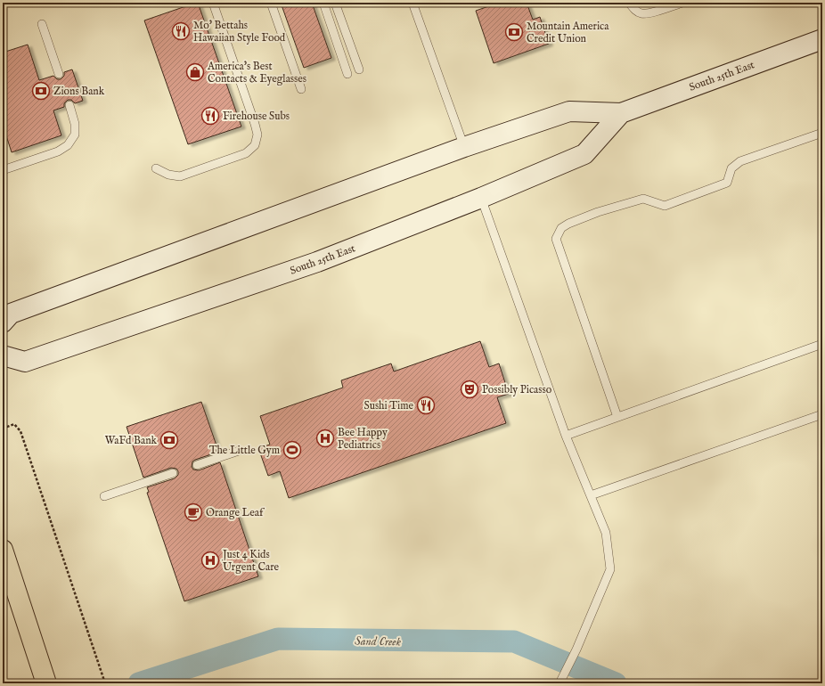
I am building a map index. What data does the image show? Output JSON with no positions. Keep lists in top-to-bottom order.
{
  "streets": {
    "main road": ["South 25th East"]
  },
  "water": ["Sand Creek"],
  "places": {
    "restaurant": ["Mo' Bettahs Hawaiian Style Food", "Firehouse Subs", "Sushi Time"],
    "bank": ["Mountain America Credit Union", "Zions Bank", "WaFd Bank"],
    "shop": ["America's Best Contacts & Eyeglasses"],
    "theatre": ["Possibly Picasso"],
    "hospital": ["Bee Happy Pediatrics", "Just 4 Kids Urgent Care"],
    "sports": ["The Little Gym"],
    "cafe": ["Orange Leaf"]
  }
}
